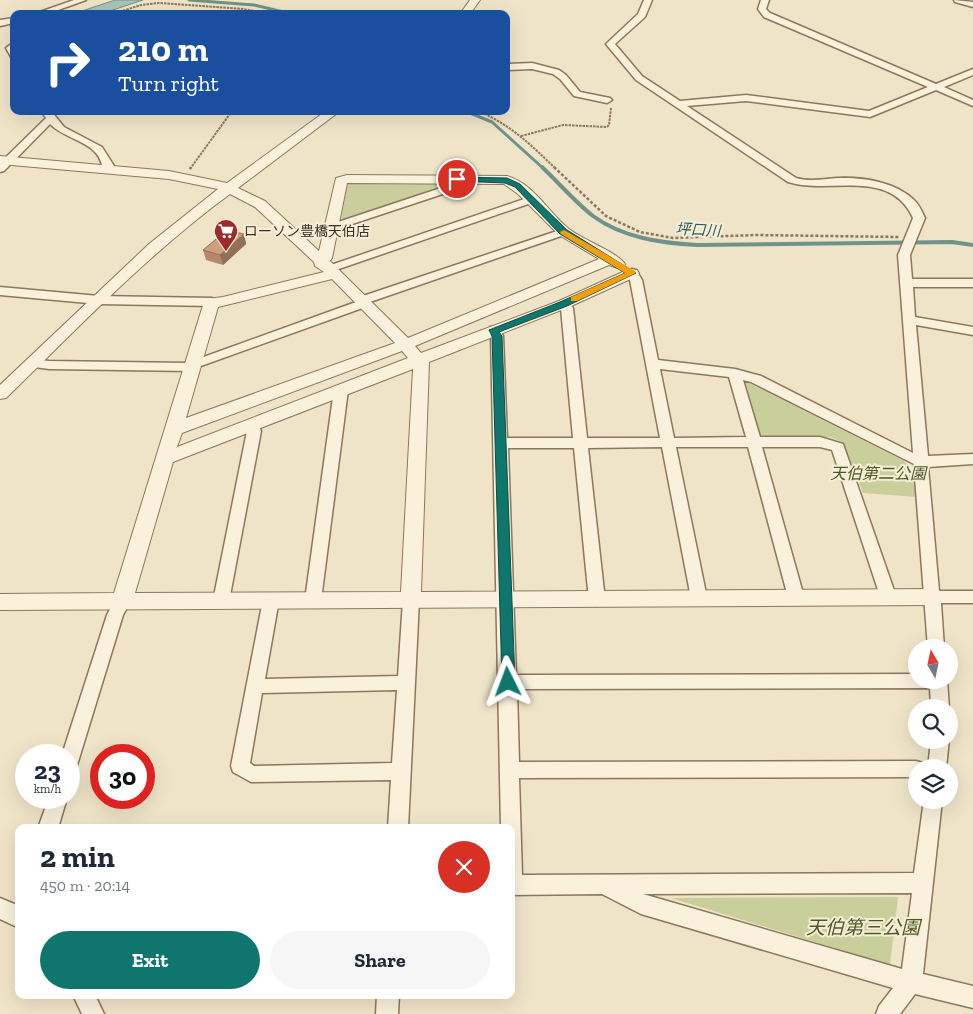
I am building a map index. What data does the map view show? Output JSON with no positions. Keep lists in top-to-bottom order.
{
  "water": ["坪口川"],
  "parks": ["天伯第二公園", "天伯第三公園"],
  "places": {
    "supermarket": ["ローソン豊橋天伯店"]
  },
  "north": "top",
  "page": {
    "turn": ["210 m", "Turn right"],
    "speed": "23 km/h",
    "limit": "30",
    "heading": ["2 min", "450 m · 20:14"],
    "buttons": ["Exit", "Share"]
  }
}
